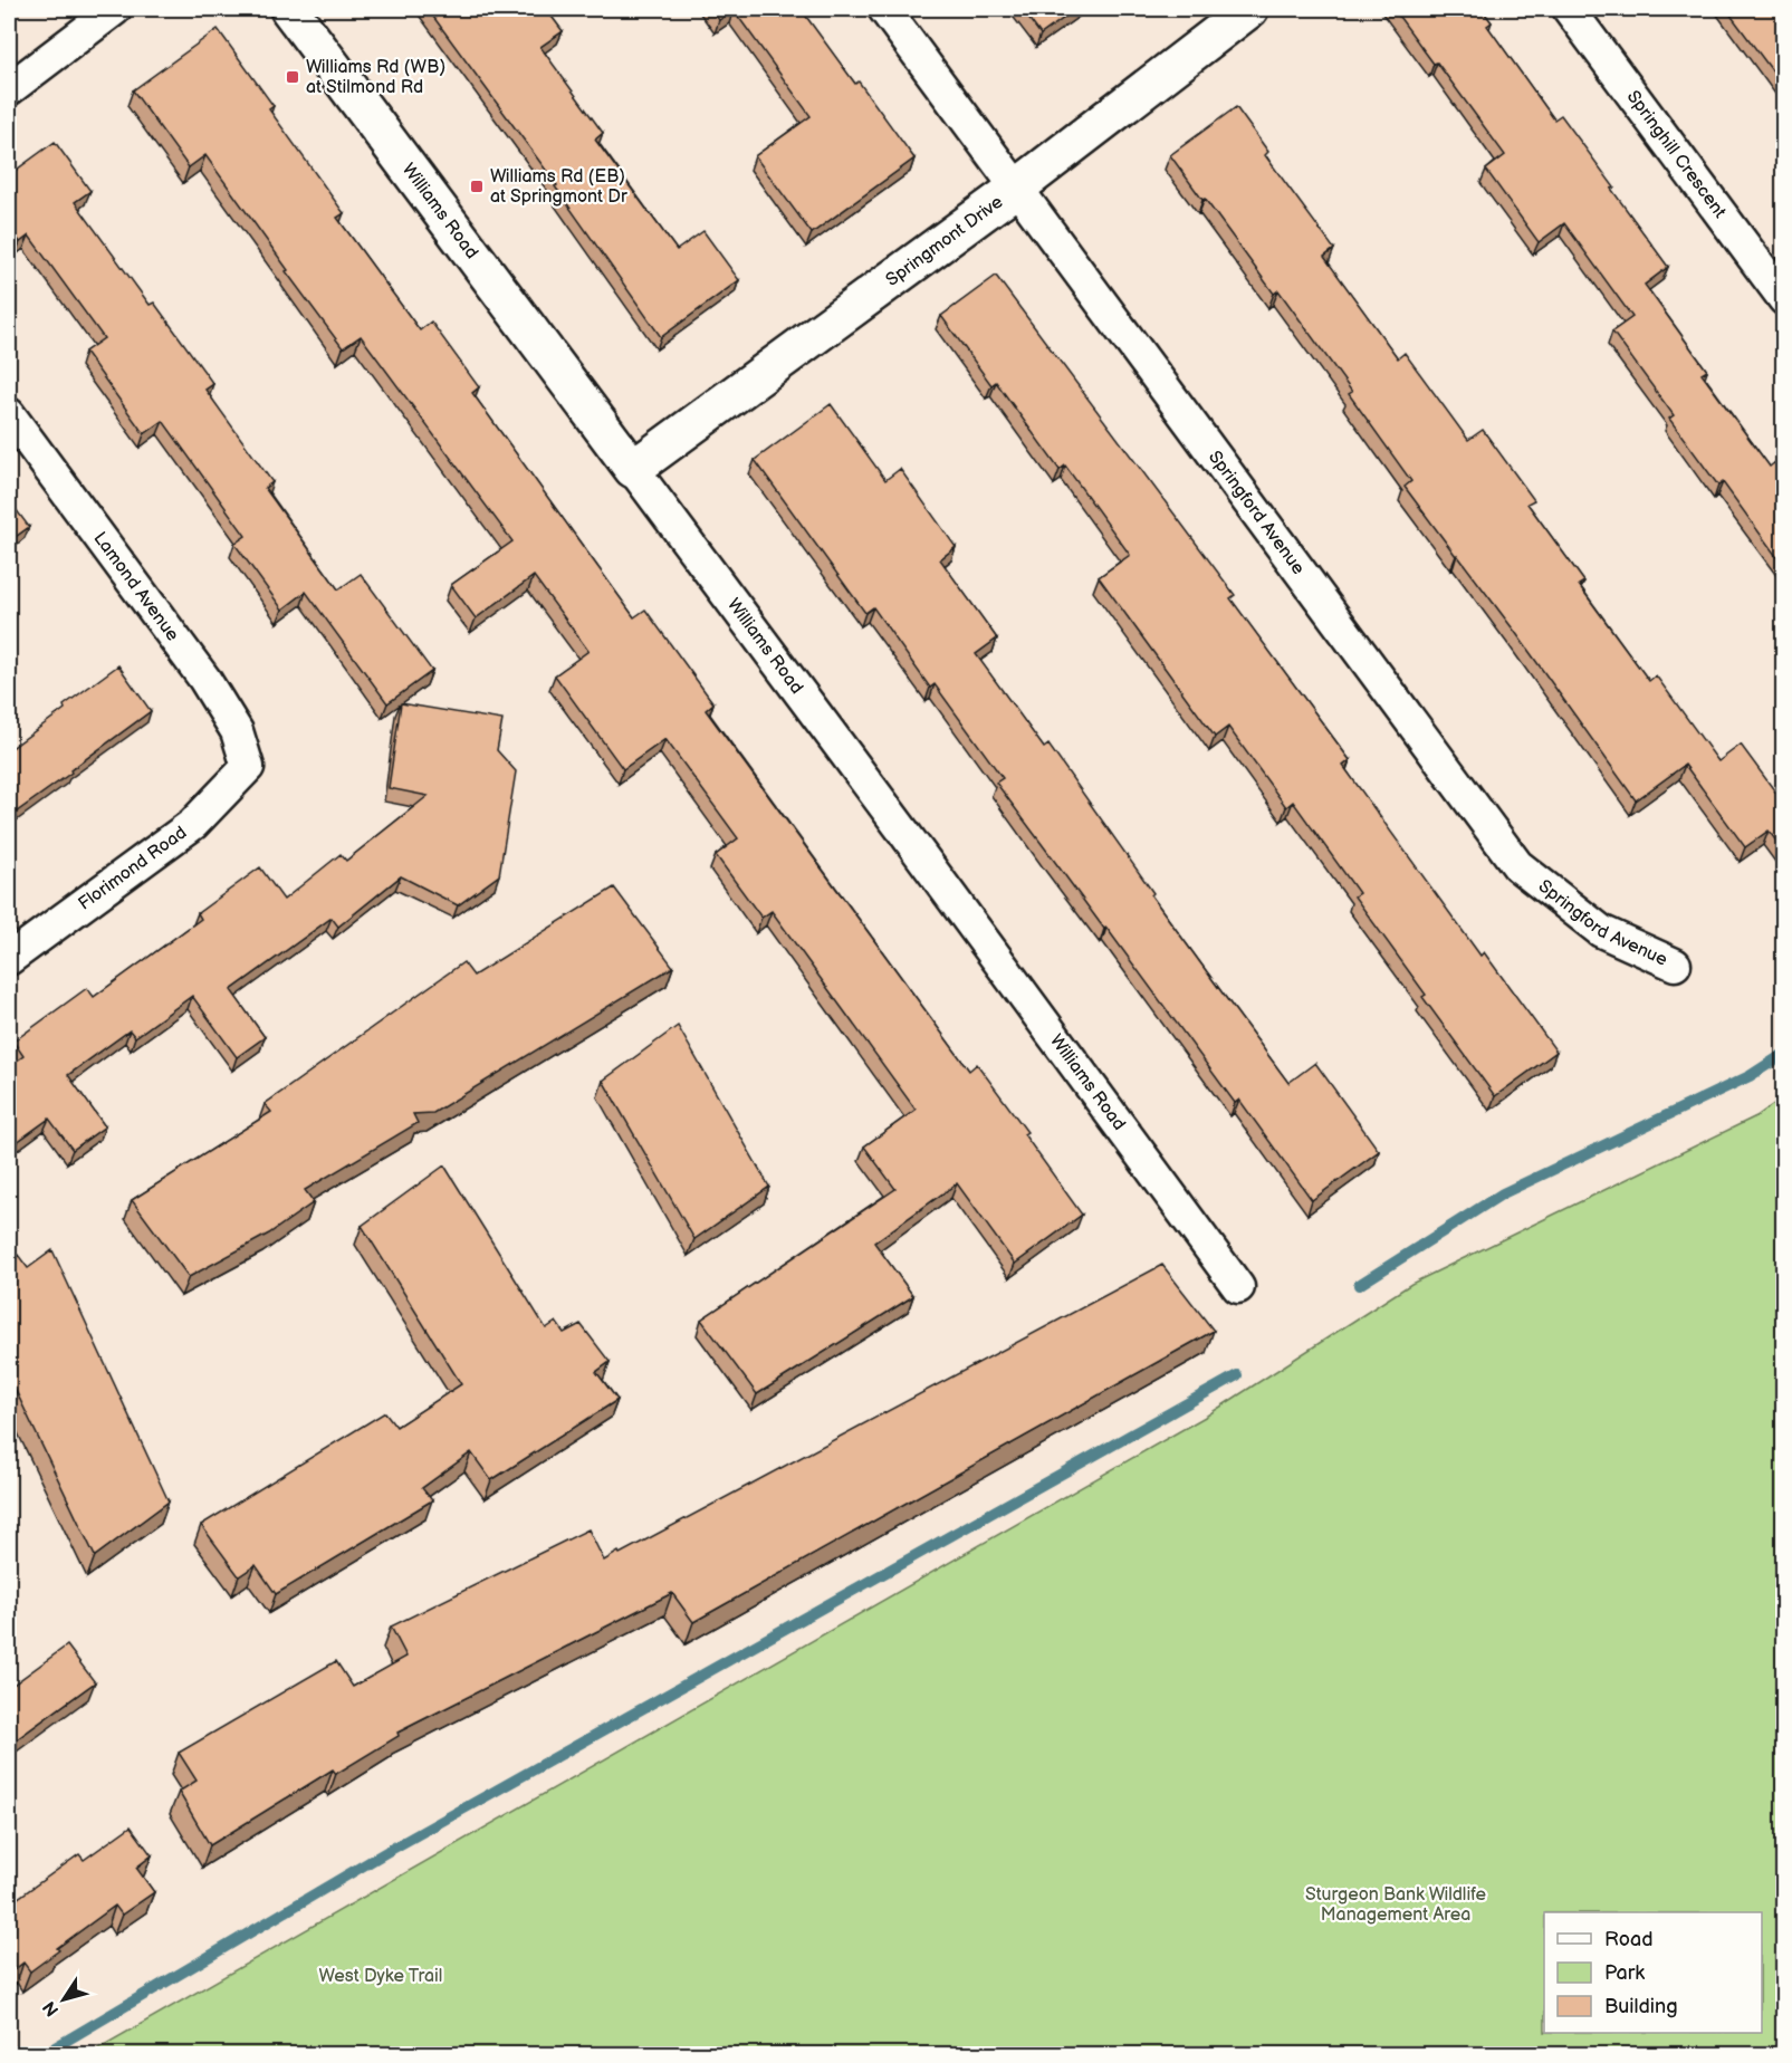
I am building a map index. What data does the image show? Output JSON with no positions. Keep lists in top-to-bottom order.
{
  "streets": {
    "street": [
      "Springhill Crescent",
      "Williams Road",
      "Springmont Drive",
      "Springford Avenue",
      "Lamond Avenue",
      "Florimond Road"
    ]
  },
  "crossings": [
    ["Williams Road", "Springmont Drive"],
    ["Springmont Drive", "Springford Avenue"],
    ["Lamond Avenue", "Florimond Road"]
  ],
  "parks": ["Sturgeon Bank Wildlife Management Area", "West Dyke Trail"],
  "places": {
    "transit": ["Williams Rd (WB) at Stilmond Rd", "Williams Rd (EB) at Springmont Dr"]
  },
  "legend": ["Road", "Park", "Building"],
  "north": "bottom left"
}
